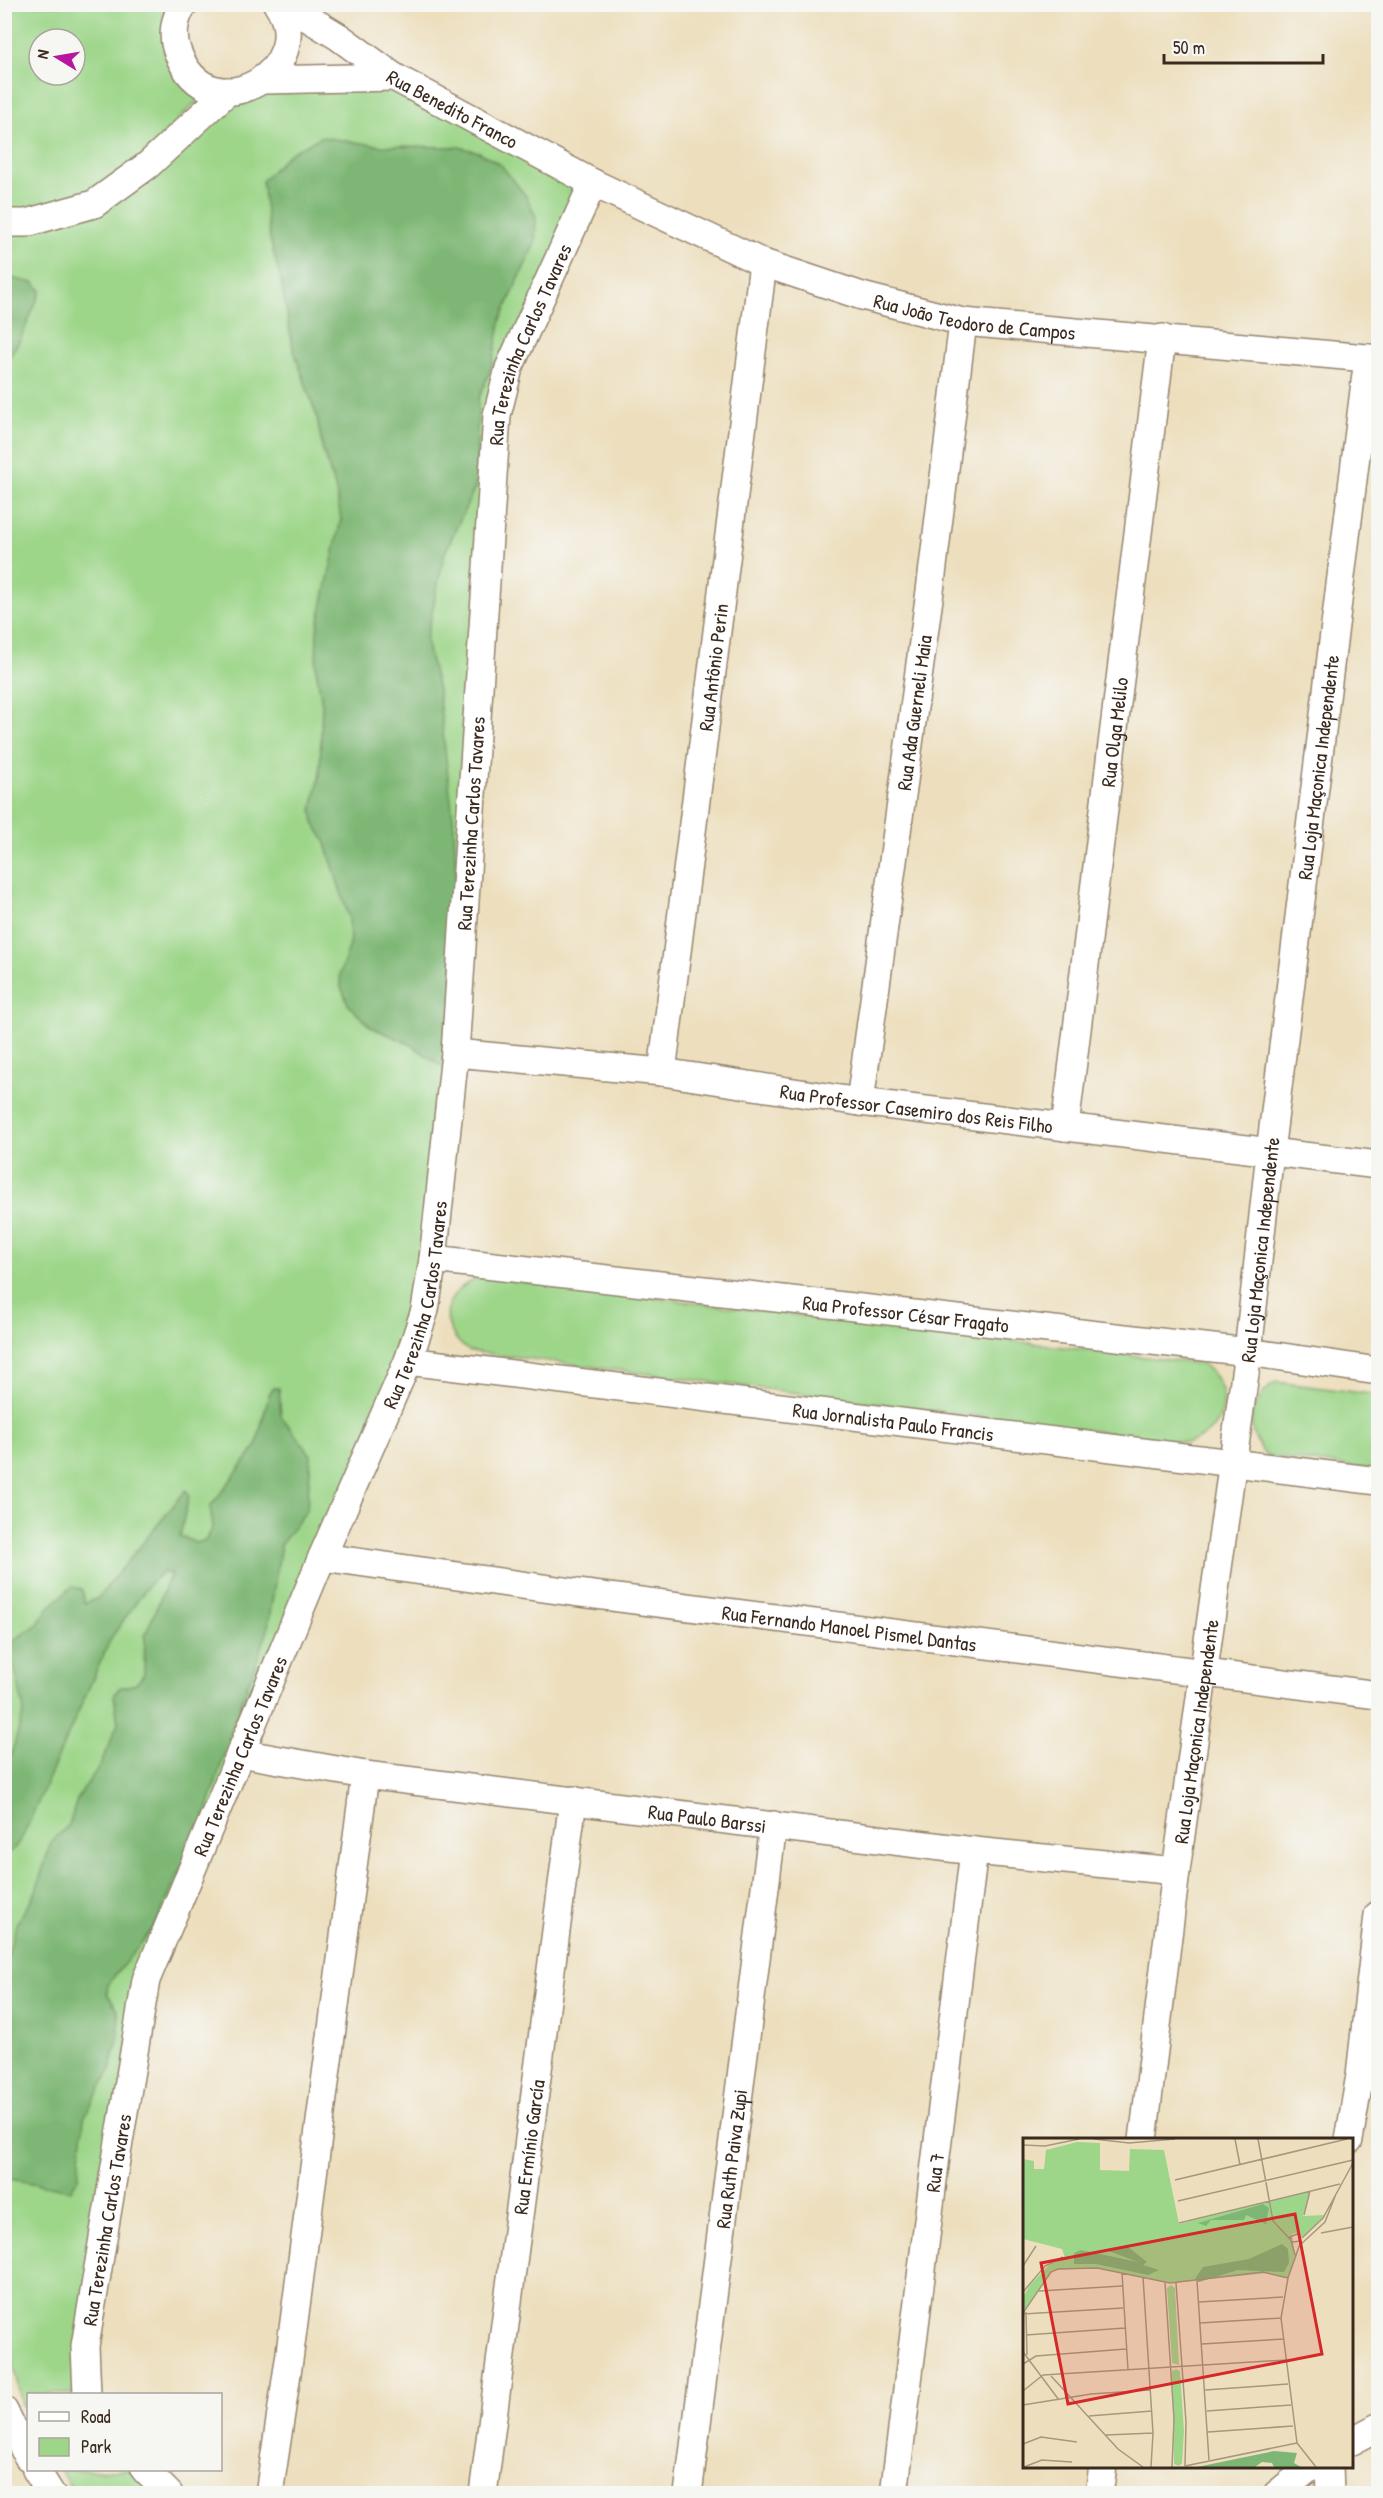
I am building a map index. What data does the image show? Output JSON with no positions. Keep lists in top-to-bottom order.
{
  "streets": {
    "street": [
      "Rua Benedito Franco",
      "Rua João Teodoro de Campos",
      "Rua Terezinha Carlos Tavares",
      "Rua Antônio Perin",
      "Rua Ada Guerneli Maia",
      "Rua Olga Melilo",
      "Rua Loja Maçonica Independente",
      "Rua Professor Casemiro dos Reis Filho",
      "Rua Professor César Fragato",
      "Rua Jornalista Paulo Francis",
      "Rua Fernando Manoel Pismel Dantas",
      "Rua Paulo Barssi",
      "Rua Ermínio García",
      "Rua Ruth Paiva Zupi",
      "Rua 7"
    ]
  },
  "crossings": [
    ["Rua Benedito Franco", "Rua João Teodoro de Campos"],
    ["Rua Benedito Franco", "Rua Terezinha Carlos Tavares"],
    ["Rua João Teodoro de Campos", "Rua Terezinha Carlos Tavares"],
    ["Rua João Teodoro de Campos", "Rua Antônio Perin"],
    ["Rua João Teodoro de Campos", "Rua Ada Guerneli Maia"],
    ["Rua João Teodoro de Campos", "Rua Olga Melilo"],
    ["Rua João Teodoro de Campos", "Rua Loja Maçonica Independente"],
    ["Rua Terezinha Carlos Tavares", "Rua Professor Casemiro dos Reis Filho"],
    ["Rua Terezinha Carlos Tavares", "Rua Professor César Fragato"],
    ["Rua Terezinha Carlos Tavares", "Rua Jornalista Paulo Francis"],
    ["Rua Terezinha Carlos Tavares", "Rua Fernando Manoel Pismel Dantas"],
    ["Rua Terezinha Carlos Tavares", "Rua Paulo Barssi"],
    ["Rua Antônio Perin", "Rua Professor Casemiro dos Reis Filho"],
    ["Rua Ada Guerneli Maia", "Rua Professor Casemiro dos Reis Filho"],
    ["Rua Olga Melilo", "Rua Professor Casemiro dos Reis Filho"],
    ["Rua Loja Maçonica Independente", "Rua Professor Casemiro dos Reis Filho"],
    ["Rua Loja Maçonica Independente", "Rua Professor César Fragato"],
    ["Rua Loja Maçonica Independente", "Rua Jornalista Paulo Francis"],
    ["Rua Loja Maçonica Independente", "Rua Fernando Manoel Pismel Dantas"],
    ["Rua Loja Maçonica Independente", "Rua Paulo Barssi"],
    ["Rua Paulo Barssi", "Rua Ermínio García"],
    ["Rua Paulo Barssi", "Rua Ruth Paiva Zupi"],
    ["Rua Paulo Barssi", "Rua 7"]
  ],
  "legend": ["Road", "Park"],
  "scale_bar": "50 m",
  "north": "left"
}
